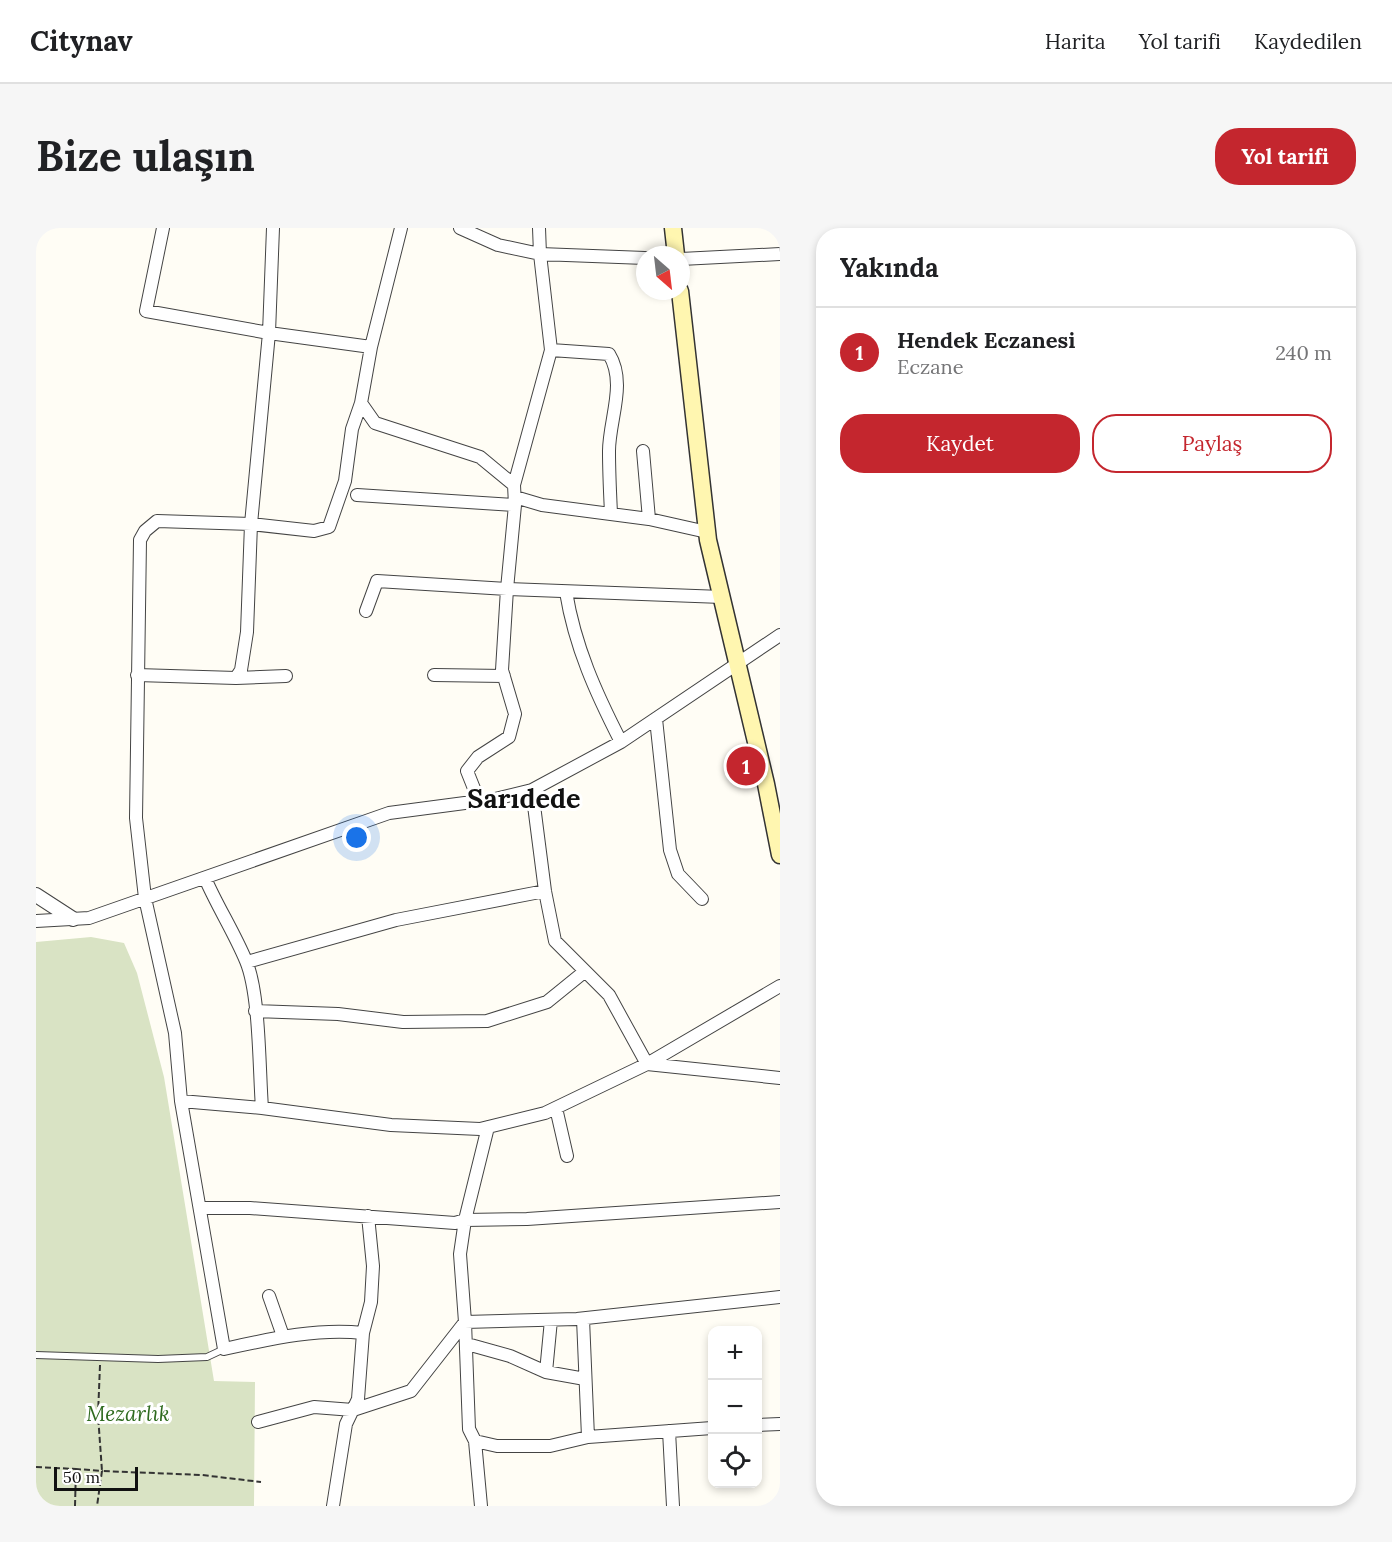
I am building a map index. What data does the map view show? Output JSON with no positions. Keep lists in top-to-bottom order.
{
  "districts": ["Sarıdede"],
  "parks": ["Mezarlık"],
  "scale_bar": "50 m",
  "north": "bottom right",
  "page": {
    "header": "Citynav",
    "nav": ["Harita", "Yol tarifi", "Kaydedilen"],
    "buttons": [
      "Yol tarifi",
      ["Kaydet", "Paylaş"]
    ],
    "title": "Bize ulaşın",
    "heading": "Yakında",
    "list": [
      {
        "mark": "1",
        "name": "Hendek Eczanesi",
        "note": "Eczane",
        "value": "240 m"
      }
    ],
    "pins": "1",
    "map_buttons": ["+", "−"],
    "scale": "50 m"
  }
}
